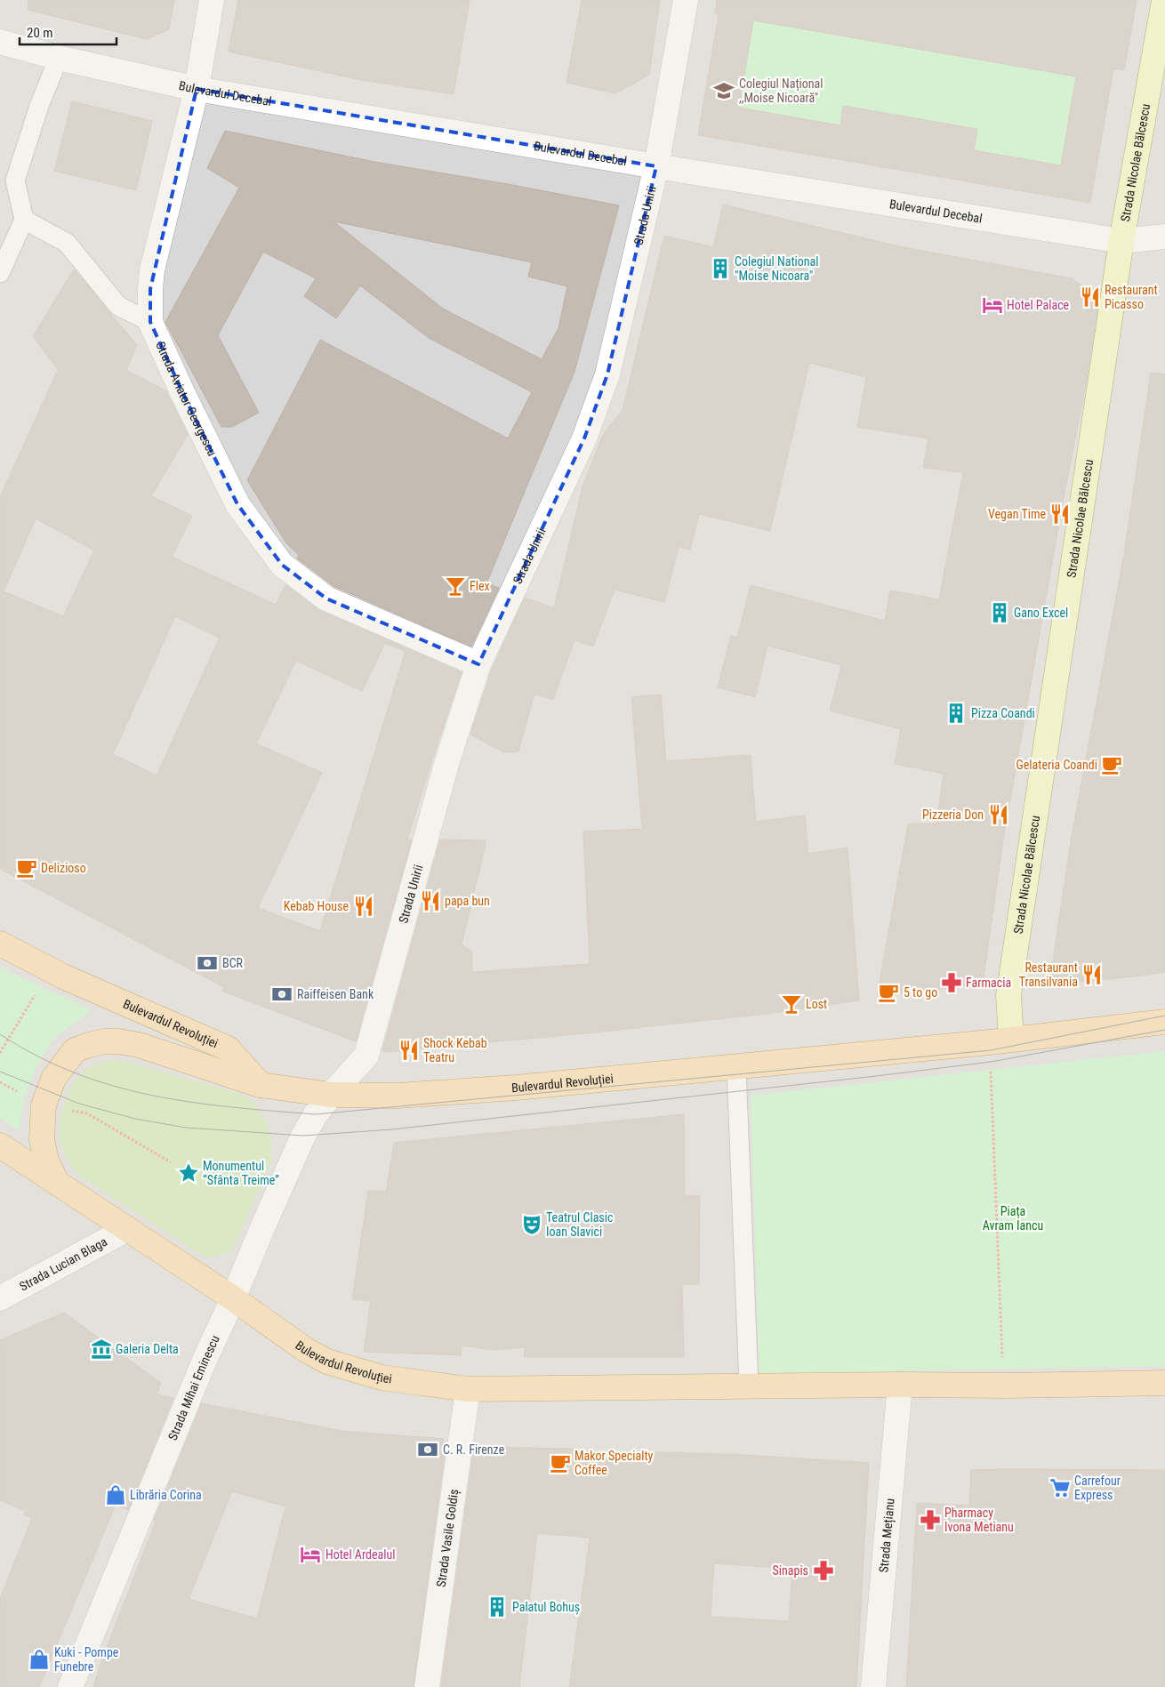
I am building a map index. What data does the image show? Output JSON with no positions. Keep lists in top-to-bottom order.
{
  "streets": {
    "main road": ["Strada Nicolae Bălcescu", "Bulevardul Revoluției"],
    "street": [
      "Bulevardul Decebal",
      "Strada Unirii",
      "Strada Aviator Georgescu",
      "Strada Lucian Blaga",
      "Strada Mihai Eminescu",
      "Strada Mețianu",
      "Strada Vasile Goldiș"
    ]
  },
  "crossings": [
    ["Bulevardul Decebal", "Strada Nicolae Bălcescu"],
    ["Bulevardul Decebal", "Strada Unirii"],
    ["Bulevardul Decebal", "Strada Aviator Georgescu"],
    ["Strada Unirii", "Strada Aviator Georgescu"],
    ["Strada Unirii", "Bulevardul Revoluției"],
    ["Strada Unirii", "Strada Mihai Eminescu"],
    ["Bulevardul Revoluției", "Strada Lucian Blaga"],
    ["Bulevardul Revoluției", "Strada Mihai Eminescu"],
    ["Bulevardul Revoluției", "Strada Vasile Goldiș"]
  ],
  "parks": ["Piața Avram Iancu"],
  "places": {
    "school or university": ["Colegiul Național ,,Moise Nicoară\""],
    "building": [
      "Colegiul National \"Moise Nicoara\"",
      "Gano Excel",
      "Pizza Coandi",
      "Palatul Bohuș"
    ],
    "restaurant": [
      "Restaurant Picasso",
      "Vegan Time",
      "Pizzeria Don",
      "papa bun",
      "Kebab House",
      "Restaurant Transilvania",
      "Shock Kebab Teatru"
    ],
    "hotel": ["Hotel Palace", "Hotel Ardealul"],
    "bar": ["Flex", "Lost"],
    "cafe": [
      "Gelateria Coandi",
      "Delizioso",
      "5 to go",
      "Makor Specialty Coffee"
    ],
    "bank": ["BCR", "Raiffeisen Bank", "C. R. Firenze"],
    "pharmacy": ["Farmacia", "Pharmacy Ivona Metianu", "Sinapis"],
    "place": ["Monumentul “Sfânta Treime”"],
    "theatre": ["Teatrul Clasic Ioan Slavici"],
    "museum": ["Galeria Delta"],
    "supermarket": ["Carrefour Express"],
    "shop": ["Librăria Corina", "Kuki - Pompe Funebre"]
  },
  "scale_bar": "20 m"
}
